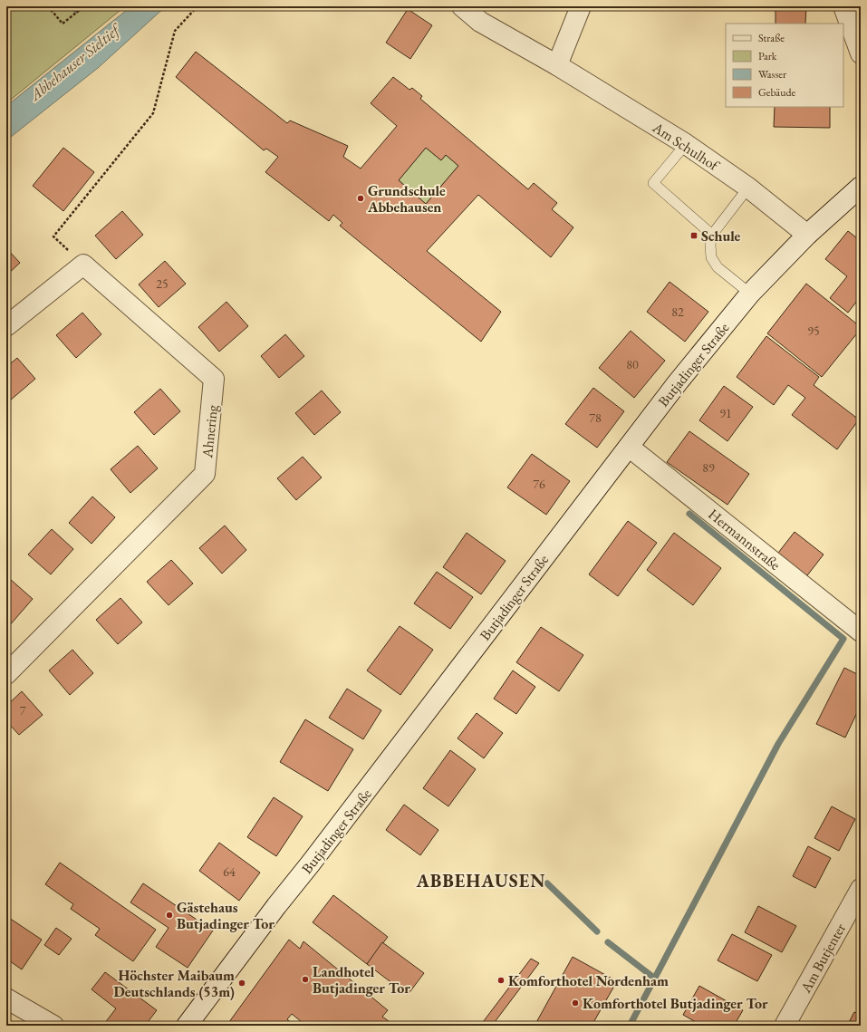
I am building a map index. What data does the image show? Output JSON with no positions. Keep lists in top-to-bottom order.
{
  "streets": {
    "street": [
      "Am Schulhof",
      "Butjadinger Straße",
      "Ahnering",
      "Hermannstraße",
      "Am Butjenter"
    ]
  },
  "crossings": [
    ["Am Schulhof", "Butjadinger Straße"],
    ["Butjadinger Straße", "Hermannstraße"]
  ],
  "districts": ["ABBEHAUSEN"],
  "water": ["Abbehauser Sieltief"],
  "places": {
    "other": [
      "Grundschule Abbehausen",
      "Gästehaus Butjadinger Tor",
      "Landhotel Butjadinger Tor",
      "Komforthotel Nordenham",
      "Höchster Maibaum Deutschlands (53m)",
      "Komforthotel Butjadinger Tor"
    ],
    "transit": ["Schule"]
  },
  "house_numbers": [
    "25",
    "82",
    "95",
    "80",
    "91",
    "78",
    "89",
    "76",
    "7",
    "64"
  ],
  "legend": [
    "Straße",
    "Park",
    "Wasser",
    "Gebäude"
  ]
}
